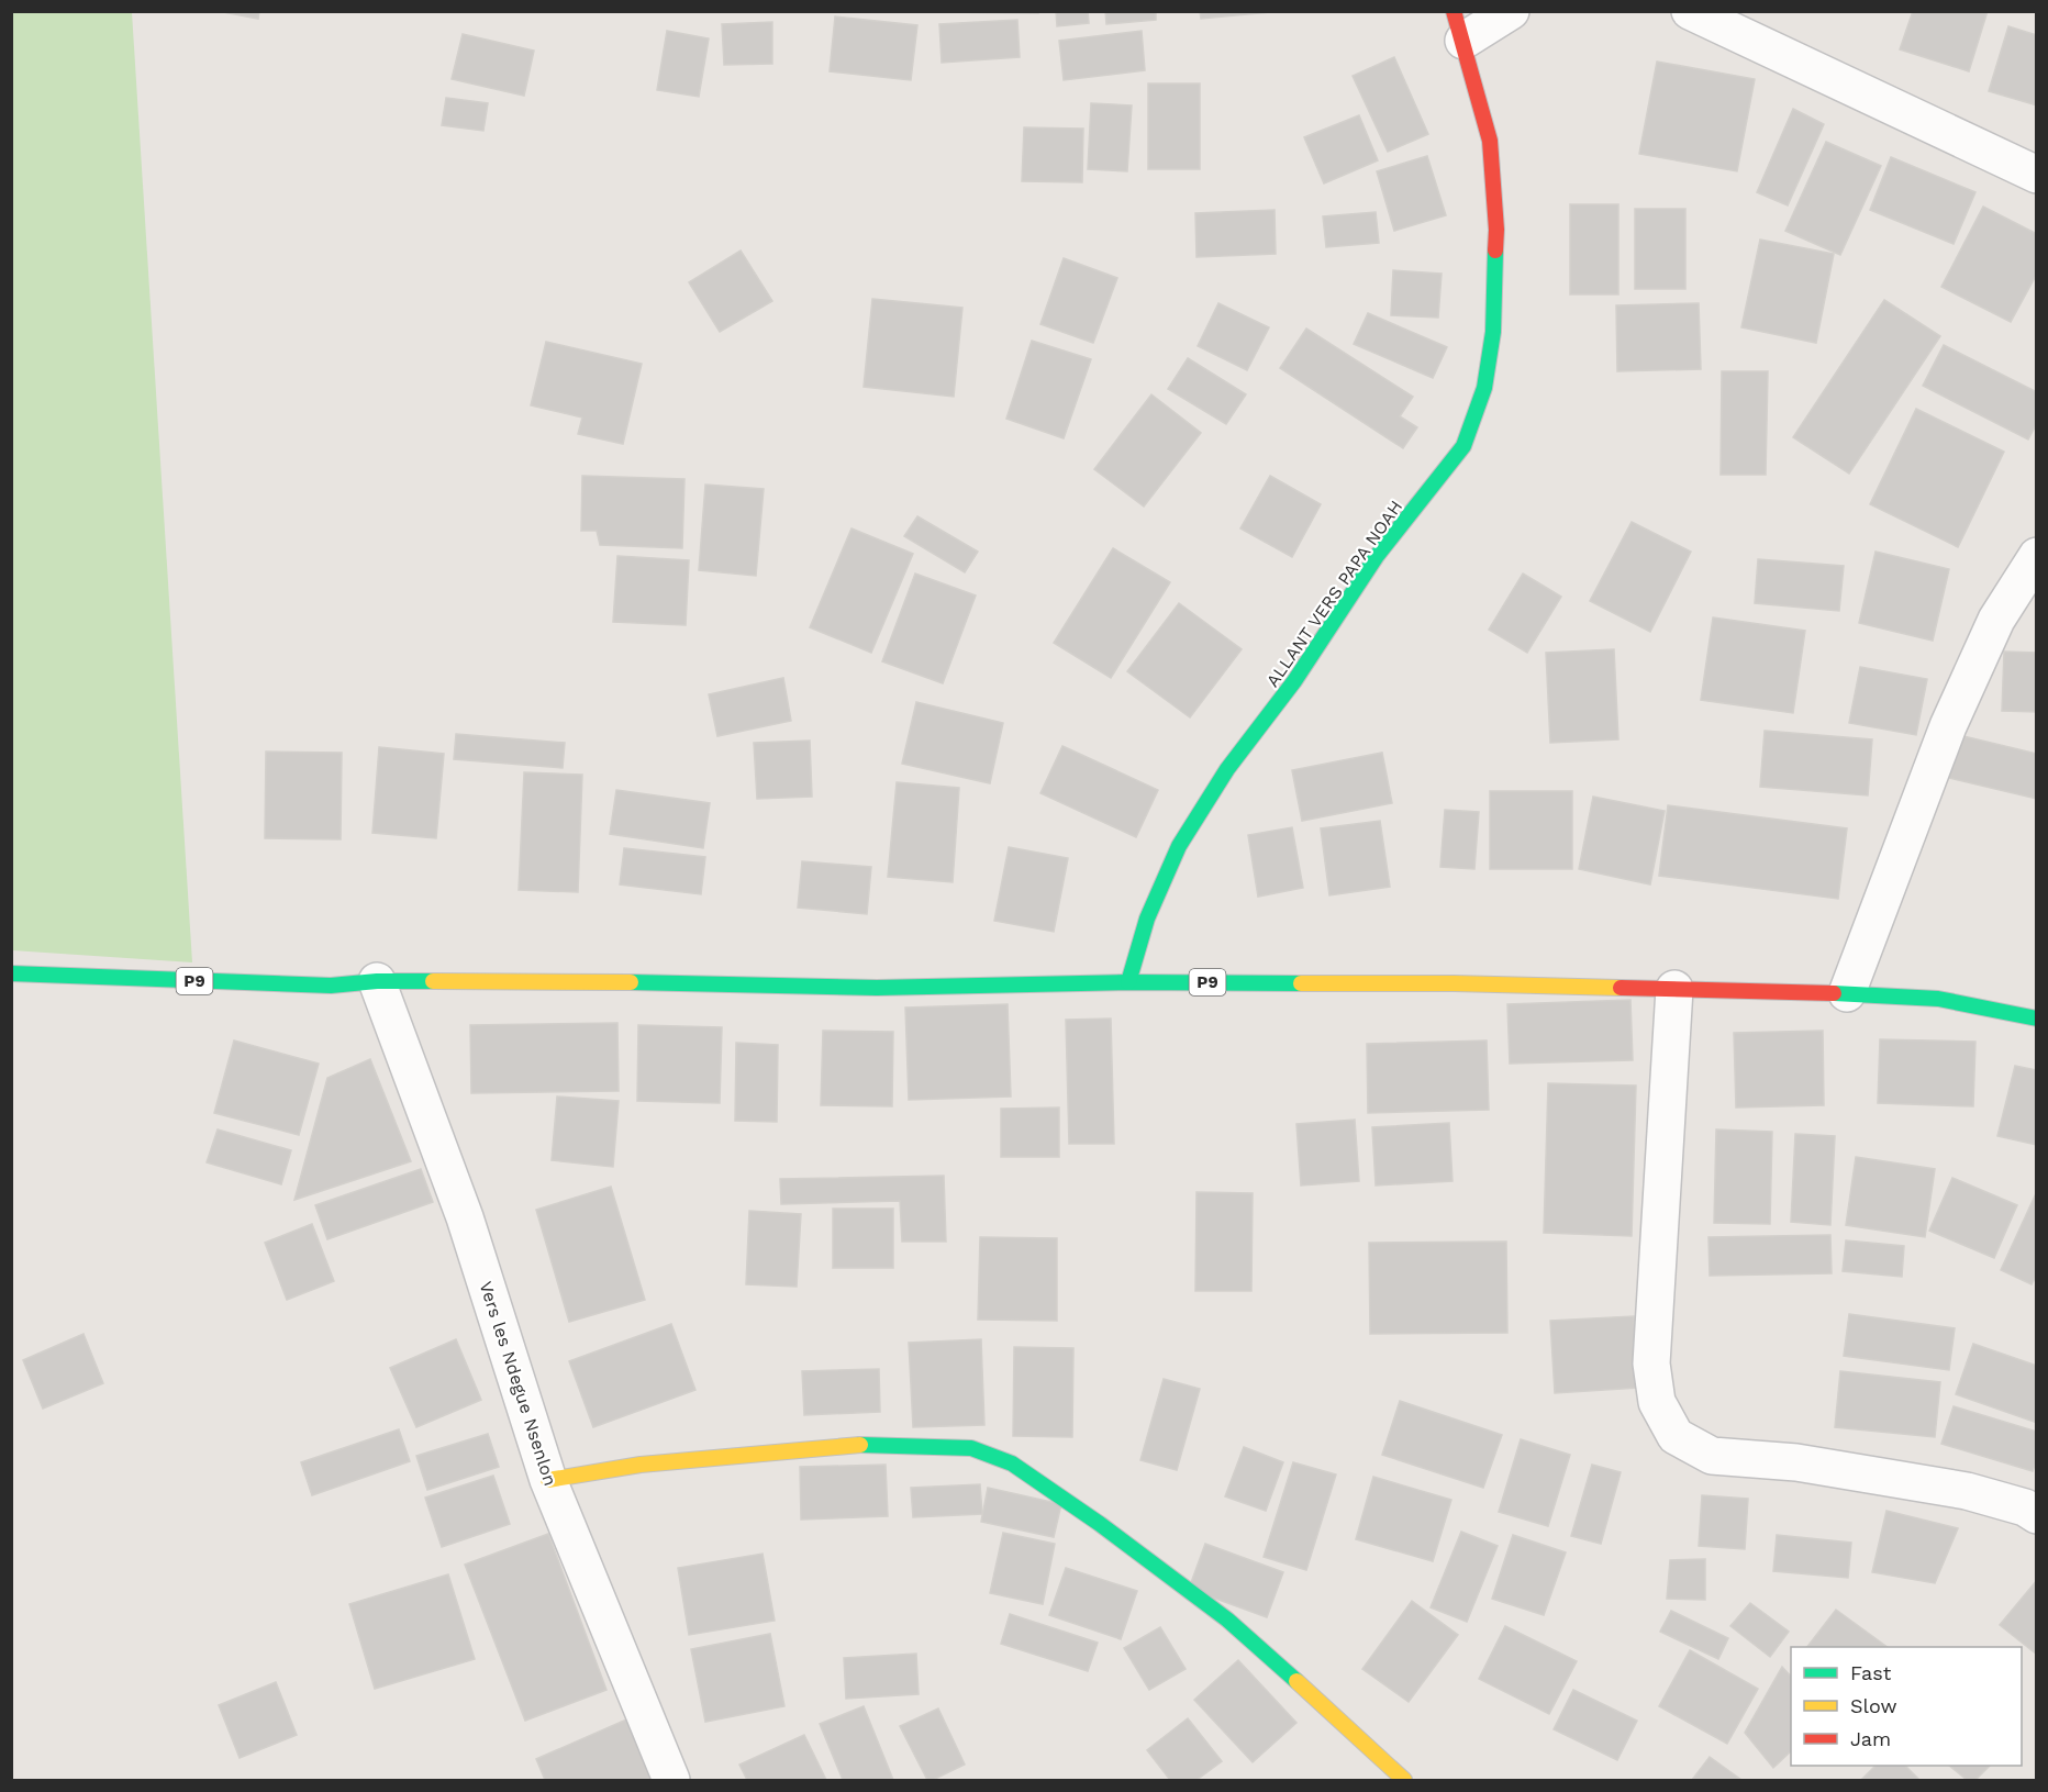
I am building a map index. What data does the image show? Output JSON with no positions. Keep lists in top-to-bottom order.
{
  "streets": {
    "main road": ["ALLANT VERS PAPA NOAH", "P9"],
    "street": ["Vers les Ndegue Nsenlon"]
  },
  "crossings": [
    ["ALLANT VERS PAPA NOAH", "P9"],
    ["P9", "Vers les Ndegue Nsenlon"]
  ],
  "legend": ["Fast", "Slow", "Jam"]
}
